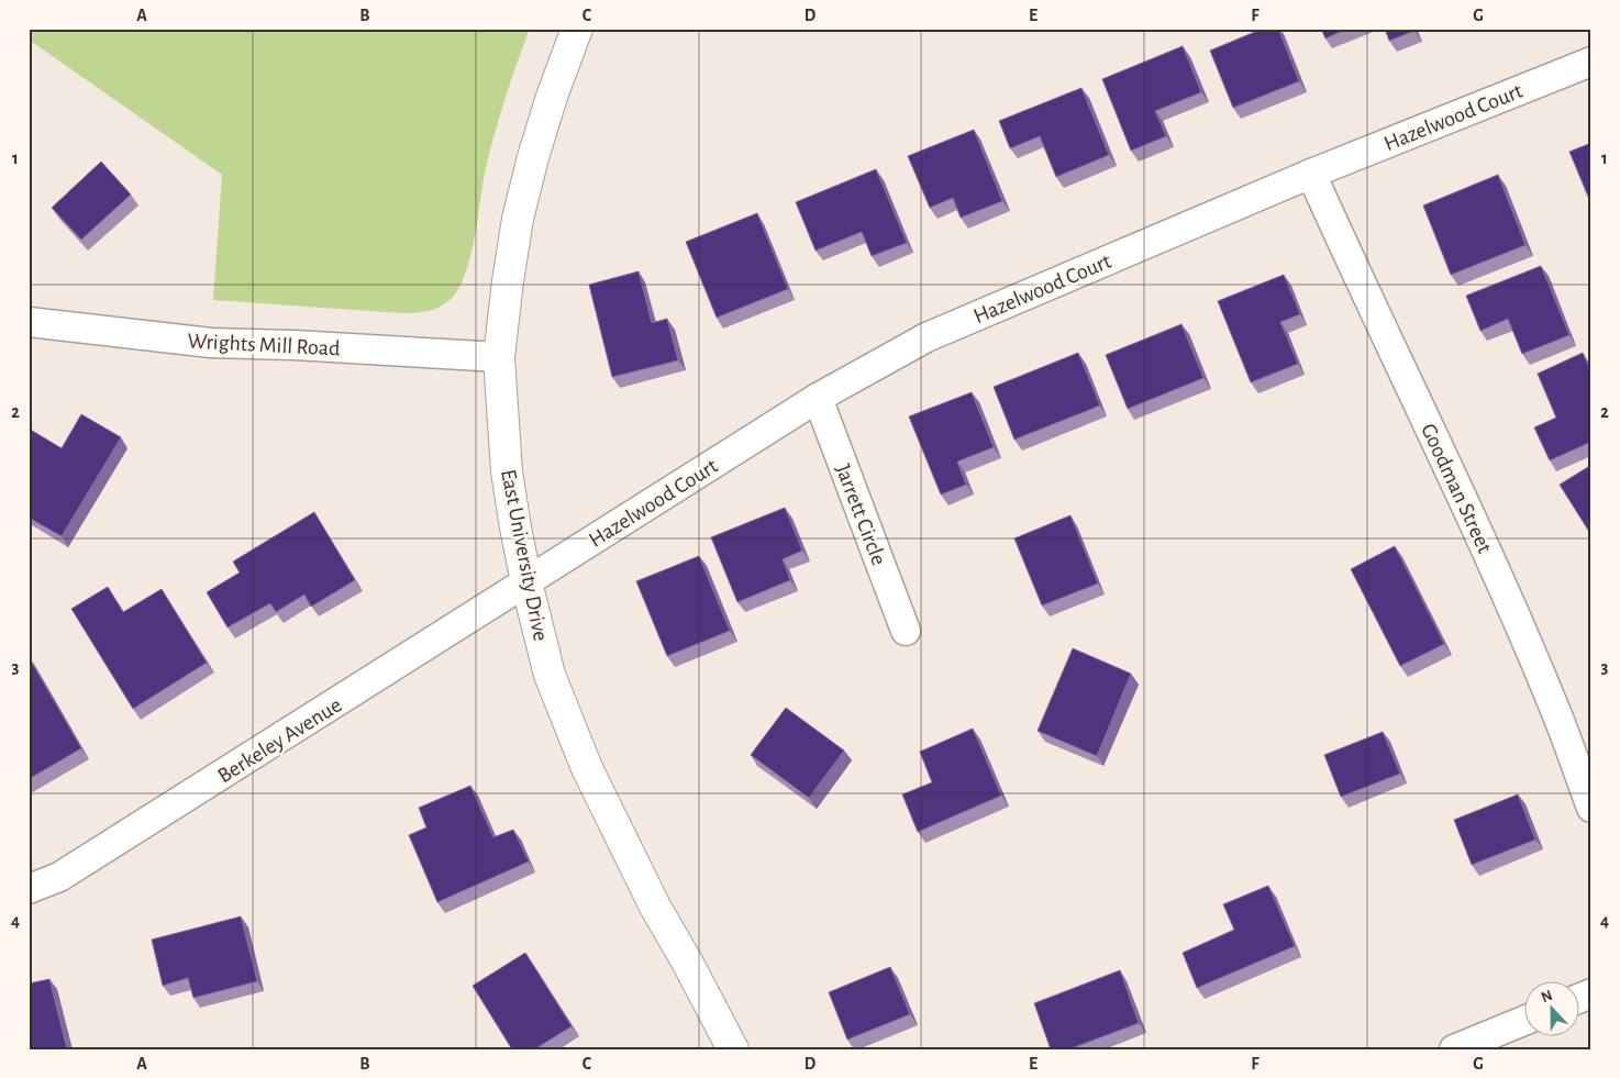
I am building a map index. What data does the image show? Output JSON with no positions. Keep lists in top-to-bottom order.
{
  "streets": {
    "main road": ["East University Drive"],
    "street": [
      "Hazelwood Court",
      "Wrights Mill Road",
      "Goodman Street",
      "Jarrett Circle",
      "Berkeley Avenue"
    ]
  },
  "crossings": [
    ["Hazelwood Court", "Goodman Street"],
    ["Hazelwood Court", "Jarrett Circle"],
    ["Hazelwood Court", "East University Drive"],
    ["Hazelwood Court", "Berkeley Avenue"],
    ["Wrights Mill Road", "East University Drive"],
    ["East University Drive", "Berkeley Avenue"]
  ],
  "north": "top",
  "grid": {
    "columns": [
      "A",
      "B",
      "C",
      "D",
      "E",
      "F",
      "G"
    ],
    "rows": [
      "1",
      "2",
      "3",
      "4"
    ]
  }
}
